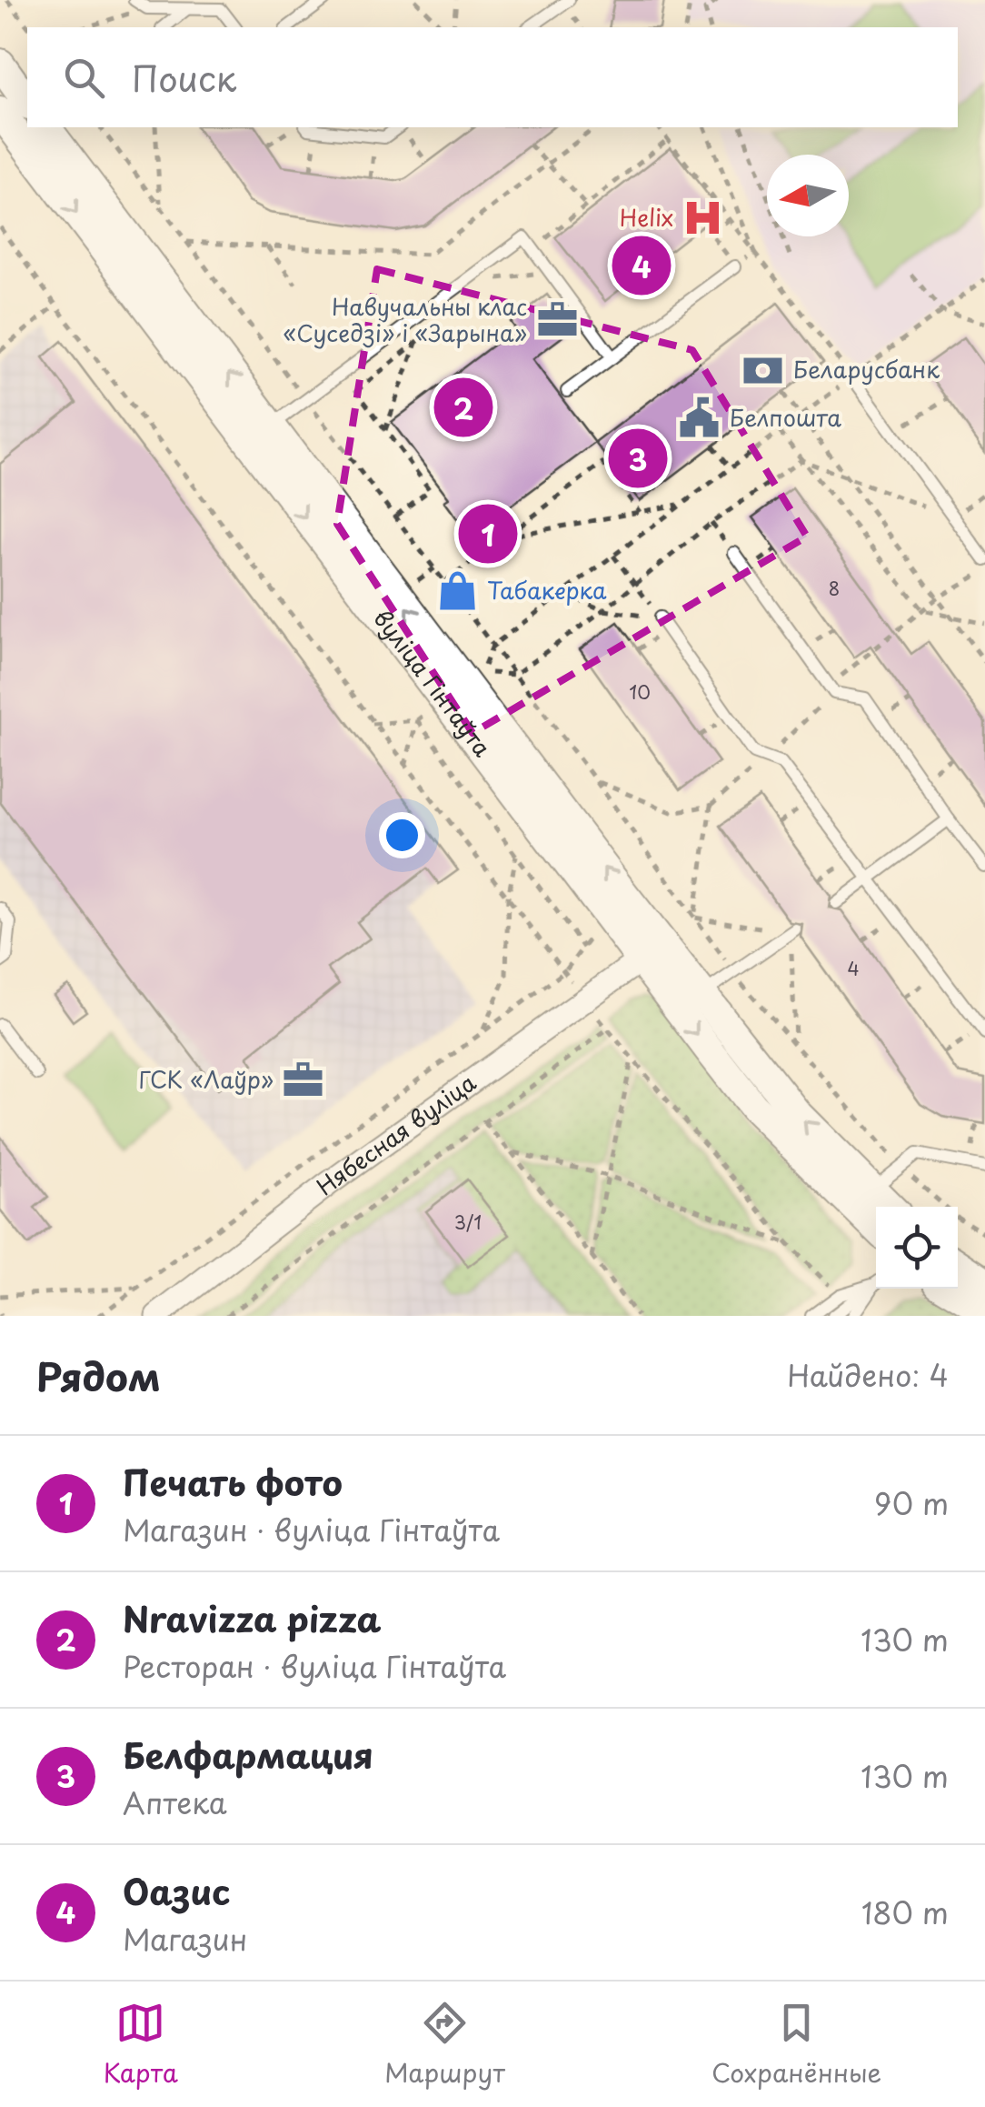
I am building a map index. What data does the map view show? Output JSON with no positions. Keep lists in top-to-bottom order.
{
  "streets": {
    "main road": ["вуліца Гінтаўта"],
    "street": ["Нябесная вуліца"]
  },
  "crossings": [
    ["вуліца Гінтаўта", "Нябесная вуліца"]
  ],
  "places": {
    "hospital": ["Helix"],
    "office": ["Навучальны клас «Суседзі» і «Зарына»", "ГСК «Лаўр»"],
    "bank": ["Беларусбанк"],
    "public building": ["Белпошта"],
    "shop": ["Табакерка"]
  },
  "house_numbers": [
    "8",
    "10",
    "4",
    "3/1"
  ],
  "north": "left",
  "page": {
    "search": "Поиск",
    "pins": [
      "4",
      "2",
      "3",
      "1"
    ],
    "heading": ["Рядом", "Найдено: 4"],
    "list": [
      {
        "mark": "1",
        "name": "Печать фото",
        "note": "Магазин · вуліца Гінтаўта",
        "value": "90 m"
      },
      {
        "mark": "2",
        "name": "Nravizza pizza",
        "note": "Ресторан · вуліца Гінтаўта",
        "value": "130 m"
      },
      {
        "mark": "3",
        "name": "Белфармация",
        "note": "Аптека",
        "value": "130 m"
      },
      {
        "mark": "4",
        "name": "Оазис",
        "note": "Магазин",
        "value": "180 m"
      }
    ],
    "nav": ["Карта", "Маршрут", "Сохранённые"]
  }
}
